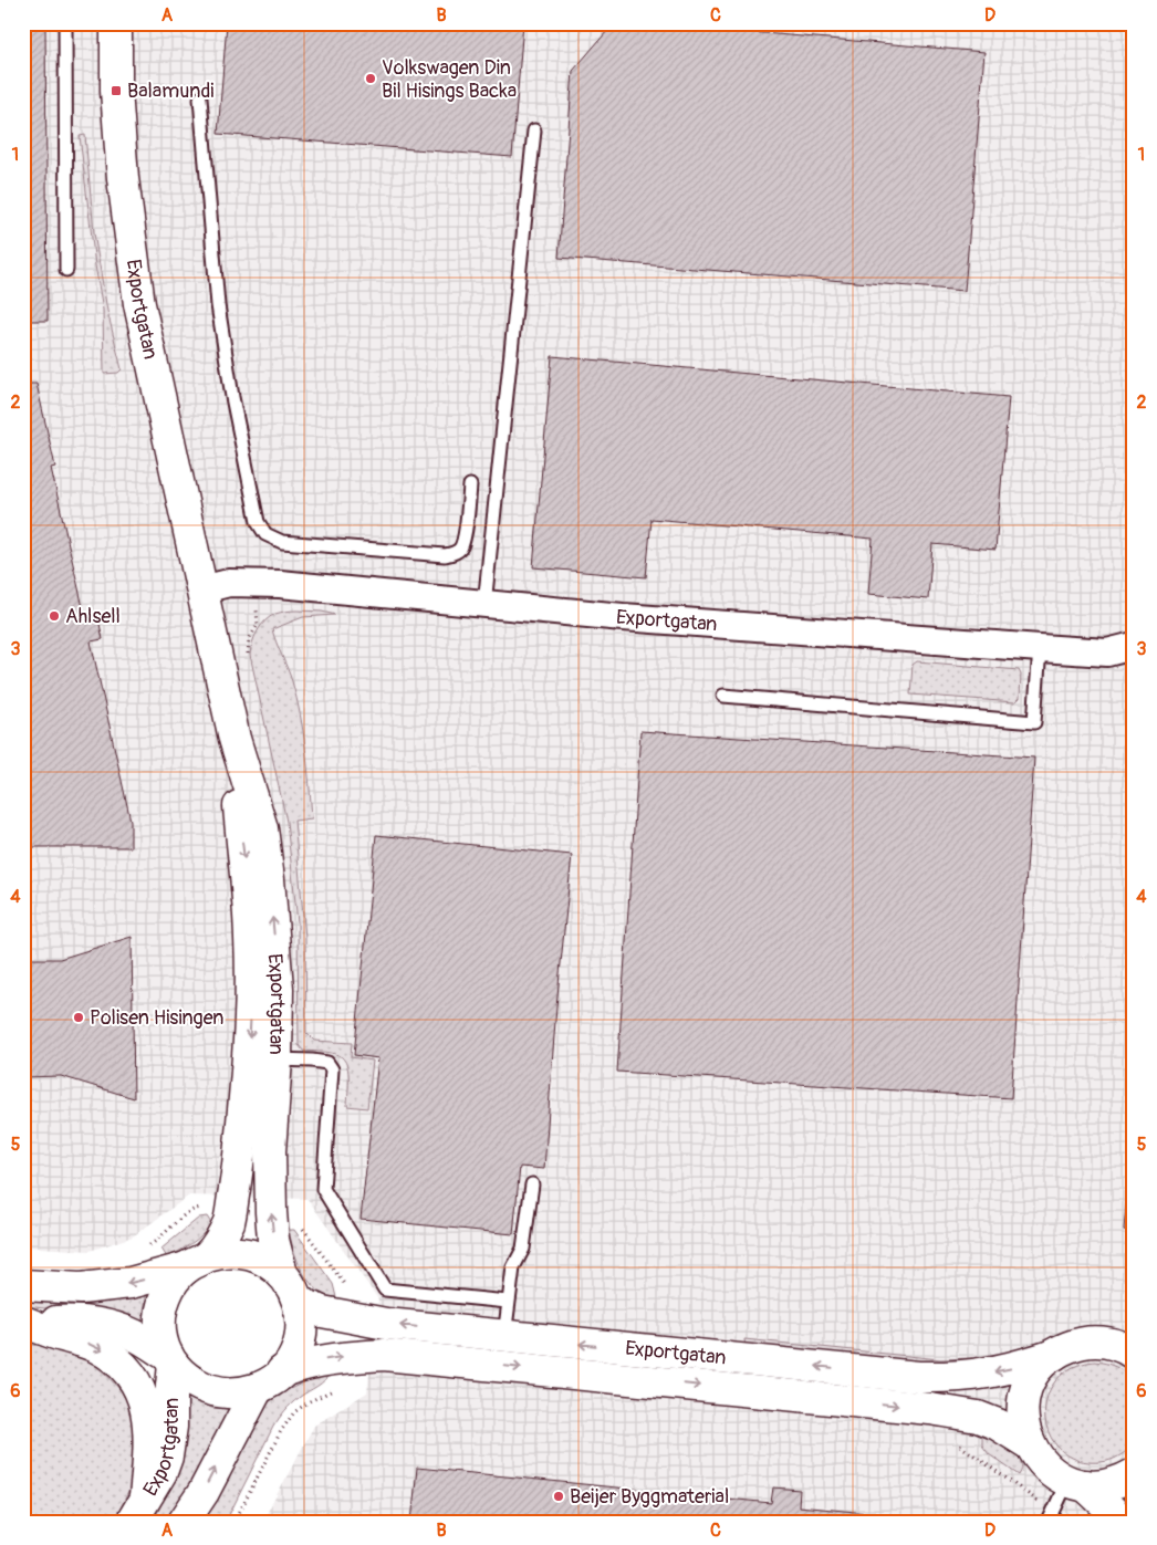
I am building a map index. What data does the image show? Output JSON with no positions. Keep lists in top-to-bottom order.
{
  "streets": {
    "main road": ["Exportgatan"]
  },
  "places": {
    "other": [
      "Volkswagen Din Bil Hisings Backa",
      "Ahlsell",
      "Polisen Hisingen",
      "Beijer Byggmaterial"
    ],
    "transit": ["Balamundi"]
  },
  "grid": {
    "columns": [
      "A",
      "B",
      "C",
      "D"
    ],
    "rows": [
      "1",
      "2",
      "3",
      "4",
      "5",
      "6"
    ]
  }
}
